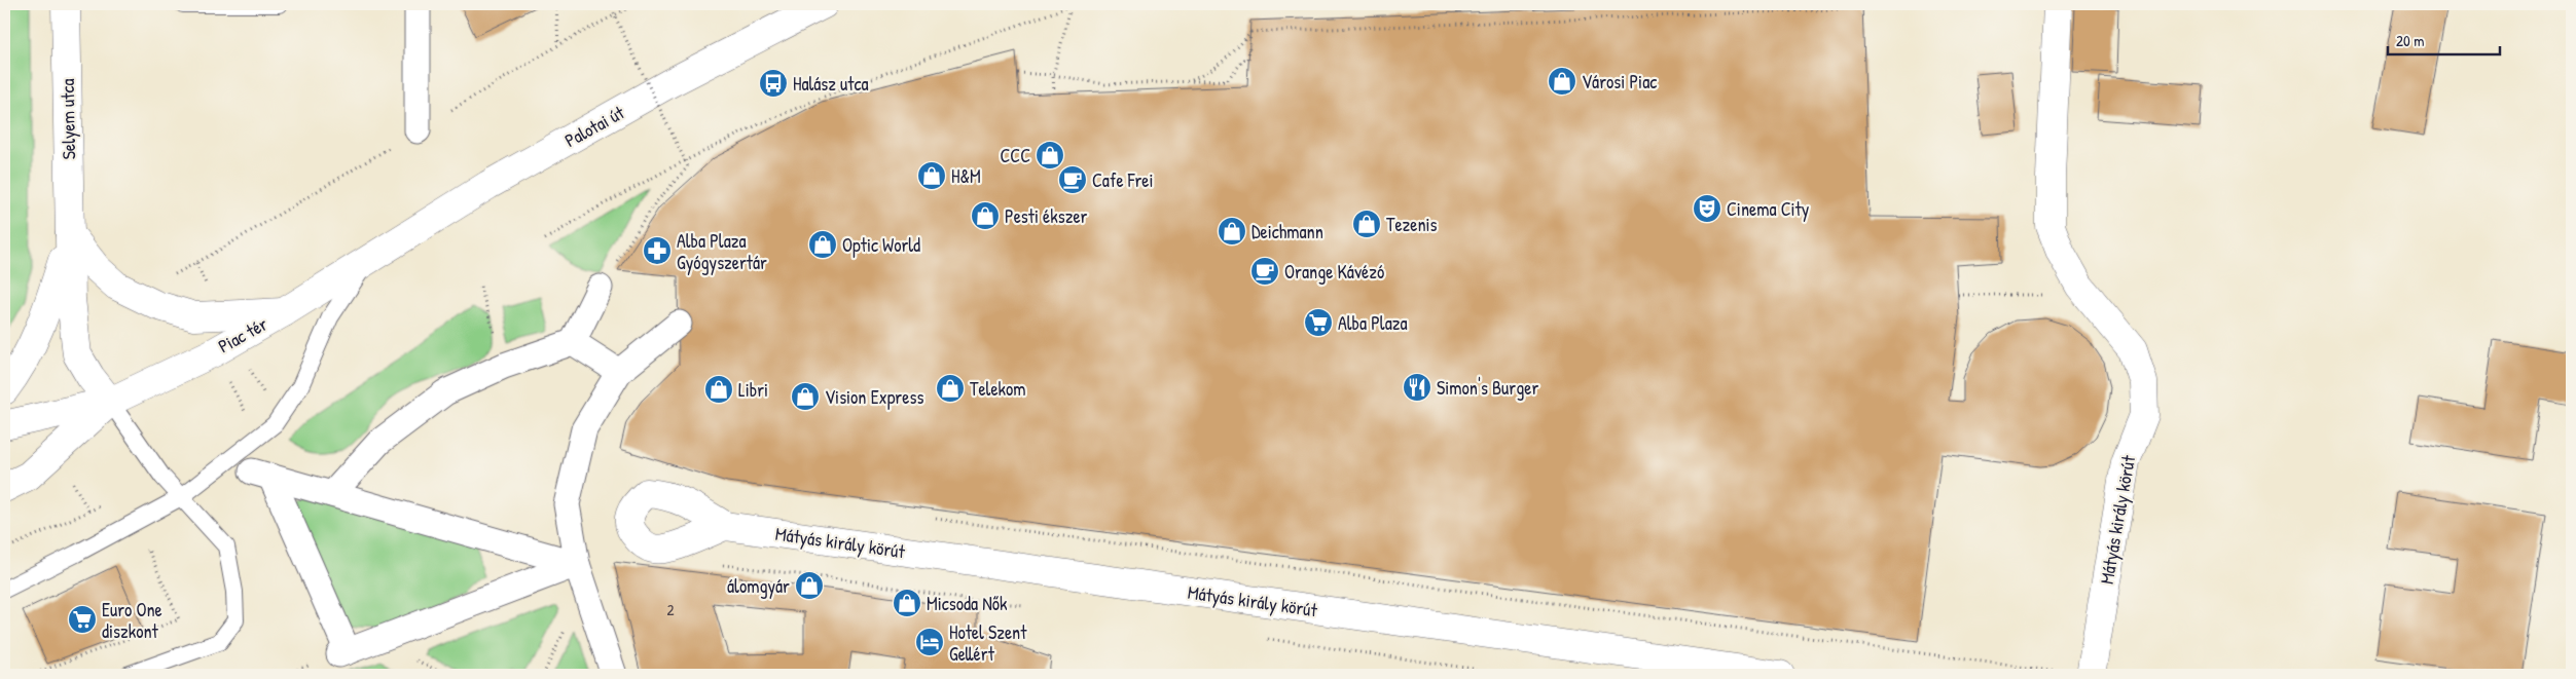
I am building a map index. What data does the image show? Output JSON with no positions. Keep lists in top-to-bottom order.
{
  "streets": {
    "street": [
      "Selyem utca",
      "Palotai út",
      "Piac tér",
      "Mátyás király körút"
    ]
  },
  "crossings": [
    ["Selyem utca", "Piac tér"],
    ["Palotai út", "Piac tér"]
  ],
  "places": {
    "shop": [
      "Városi Piac",
      "CCC",
      "H&M",
      "Pesti ékszer",
      "Tezenis",
      "Deichmann",
      "Optic World",
      "Telekom",
      "Libri",
      "Vision Express",
      "álomgyár",
      "Micsoda Nők"
    ],
    "bus stop": ["Halász utca"],
    "cafe": ["Cafe Frei", "Orange Kávézó"],
    "theatre": ["Cinema City"],
    "pharmacy": ["Alba Plaza Gyógyszertár"],
    "supermarket": ["Alba Plaza", "Euro One diszkont"],
    "restaurant": ["Simon's Burger"],
    "hotel": ["Hotel Szent Gellért"]
  },
  "house_numbers": ["2"],
  "scale_bar": "20 m"
}
